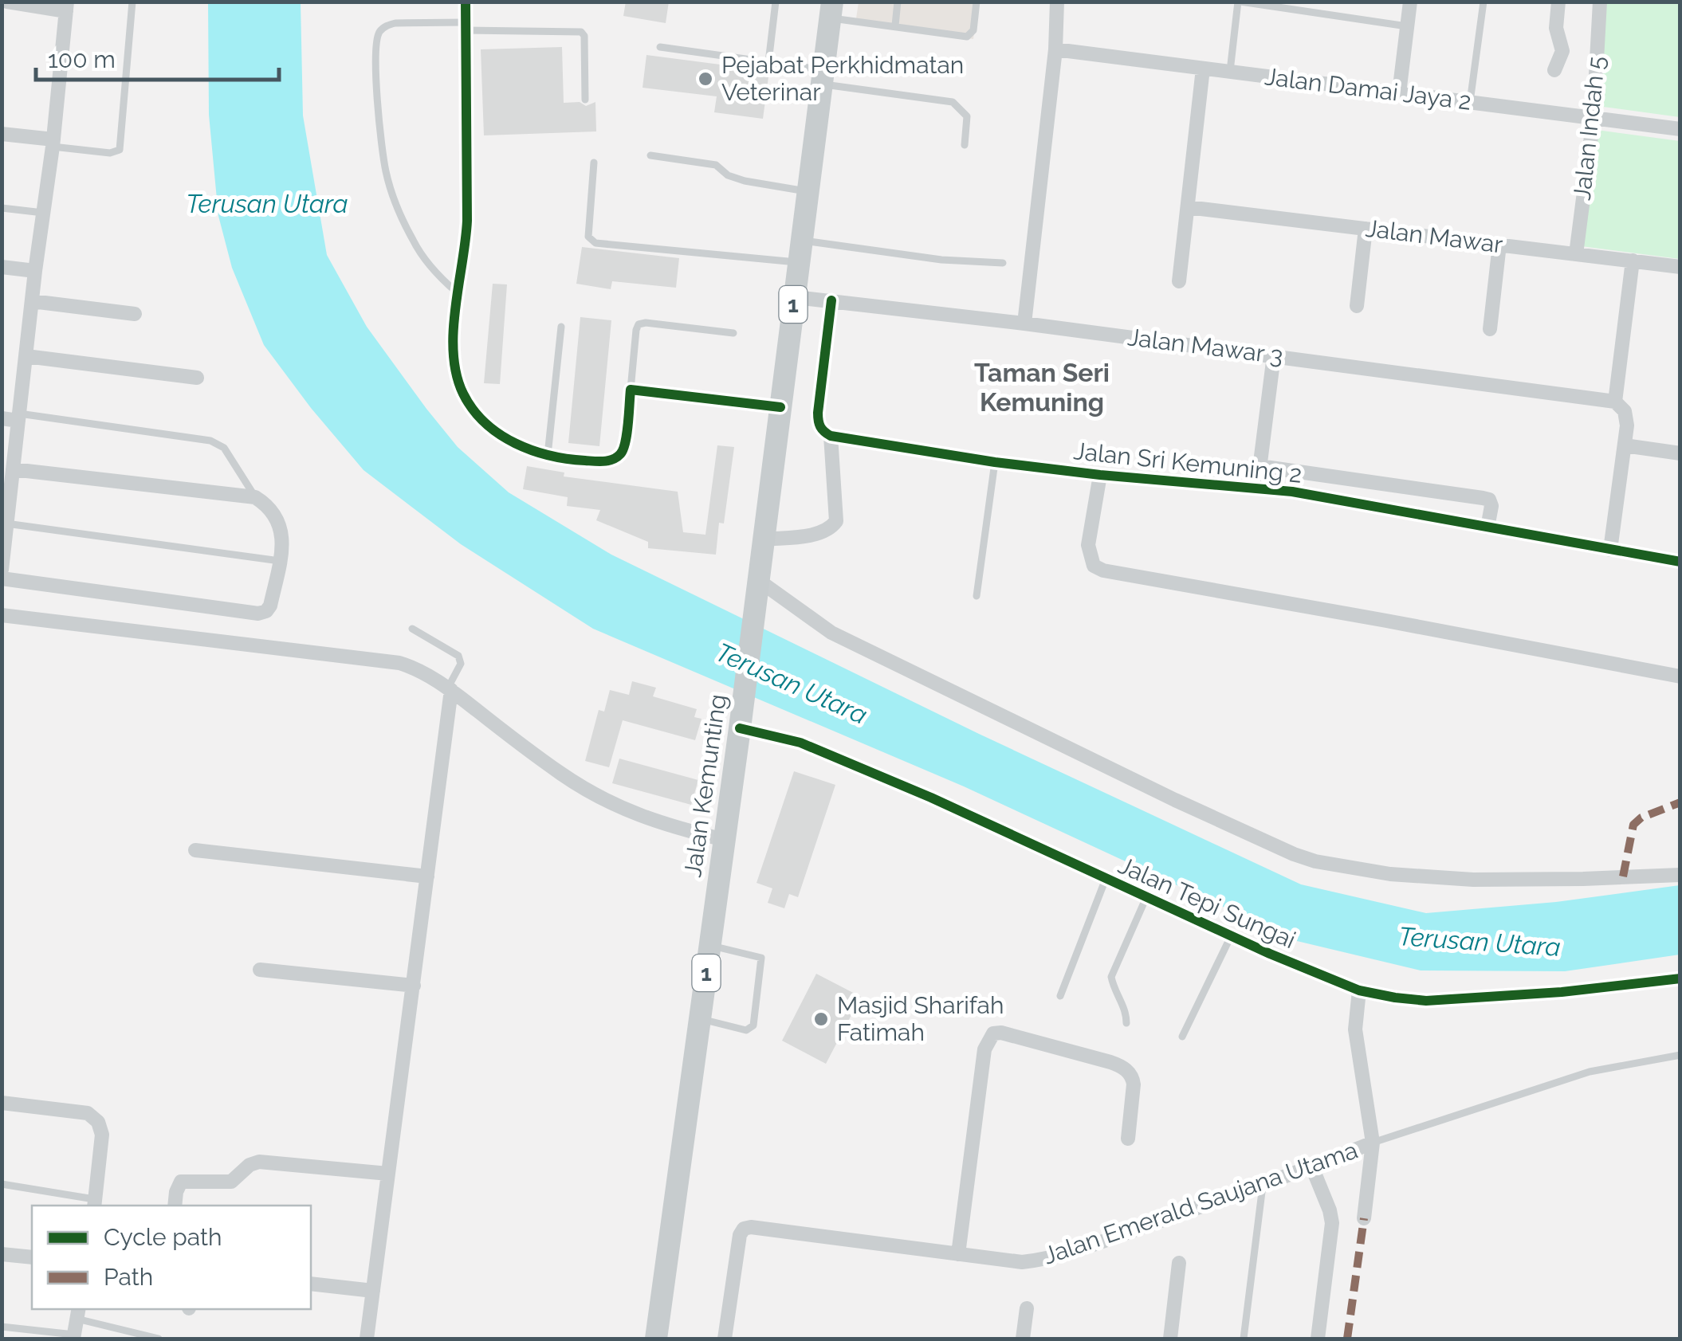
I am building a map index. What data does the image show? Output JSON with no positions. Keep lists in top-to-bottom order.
{
  "streets": {
    "main road": ["1", "Jalan Kemunting"],
    "street": [
      "Jalan Damai Jaya 2",
      "Jalan Indah 5",
      "Jalan Mawar",
      "Jalan Mawar 3",
      "Jalan Sri Kemuning 2",
      "Jalan Tepi Sungai",
      "Jalan Emerald Saujana Utama"
    ]
  },
  "crossings": [
    ["Jalan Damai Jaya 2", "Jalan Indah 5"],
    ["Jalan Indah 5", "Jalan Mawar"],
    ["Jalan Mawar 3", "Jalan Kemunting"],
    ["Jalan Kemunting", "Jalan Tepi Sungai"]
  ],
  "districts": ["Taman Seri Kemuning"],
  "water": ["Terusan Utara"],
  "places": ["Pejabat Perkhidmatan Veterinar", "Masjid Sharifah Fatimah"],
  "legend": ["Cycle path", "Path"],
  "scale_bar": "100 m"
}
